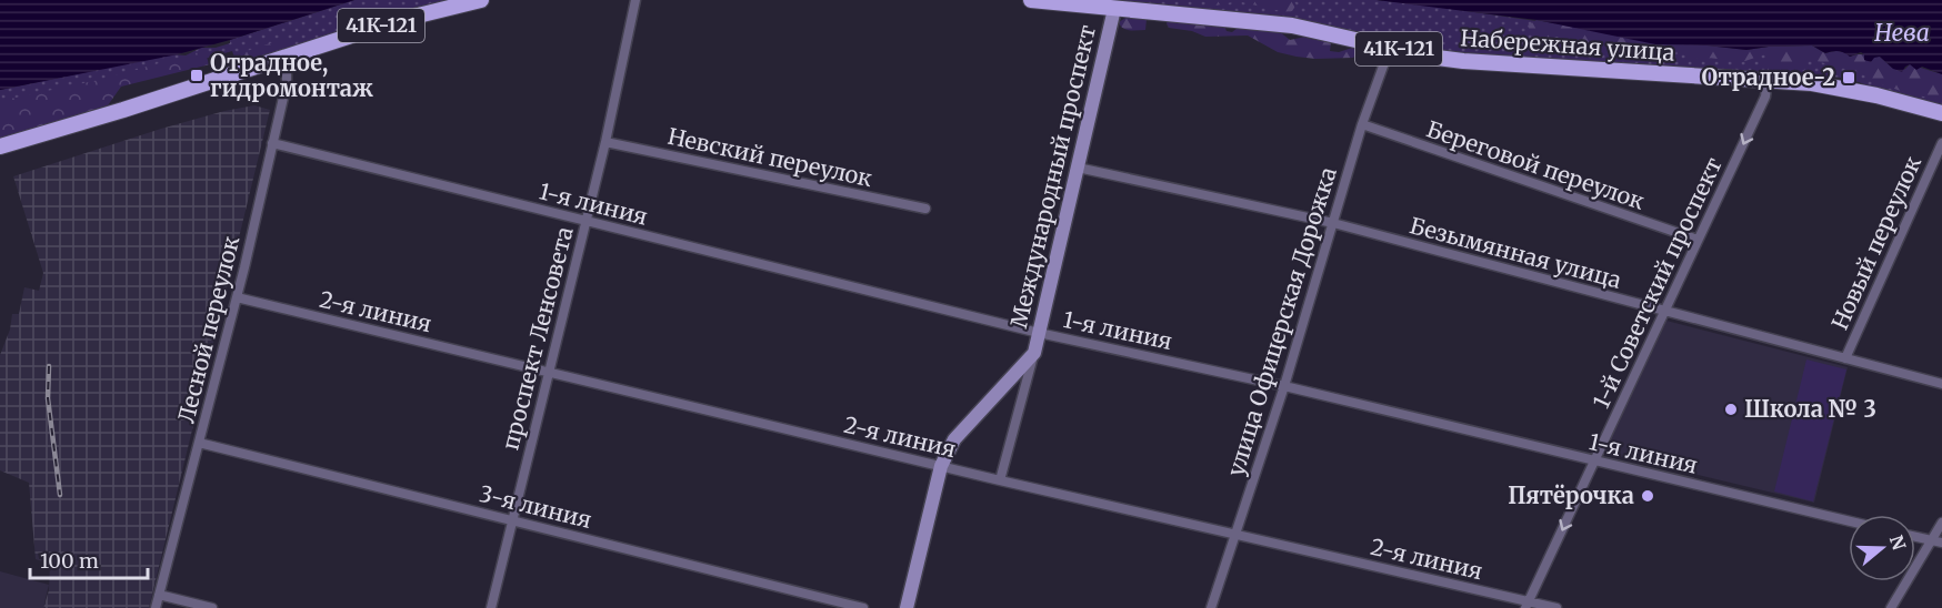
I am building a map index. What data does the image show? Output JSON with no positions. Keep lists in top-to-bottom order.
{
  "streets": {
    "main road": ["41К-121", "Набережная улица"],
    "street": [
      "Невский переулок",
      "Береговой переулок",
      "Международный проспект",
      "1-я линия",
      "Новый переулок",
      "Безымянная улица",
      "1-й Советский проспект",
      "2-я линия",
      "улица Офицерская Дорожка",
      "Лесной переулок",
      "проспект Ленсовета",
      "3-я линия"
    ]
  },
  "crossings": [
    ["41К-121", "Лесной переулок"],
    ["Набережная улица", "Международный проспект"],
    ["Набережная улица", "1-й Советский проспект"],
    ["Набережная улица", "улица Офицерская Дорожка"],
    ["Невский переулок", "проспект Ленсовета"],
    ["Береговой переулок", "1-й Советский проспект"],
    ["Береговой переулок", "улица Офицерская Дорожка"],
    ["Международный проспект", "1-я линия"],
    ["Международный проспект", "Безымянная улица"],
    ["Международный проспект", "2-я линия"],
    ["1-я линия", "1-й Советский проспект"],
    ["1-я линия", "улица Офицерская Дорожка"],
    ["1-я линия", "Лесной переулок"],
    ["1-я линия", "проспект Ленсовета"],
    ["Новый переулок", "Безымянная улица"],
    ["Безымянная улица", "1-й Советский проспект"],
    ["Безымянная улица", "улица Офицерская Дорожка"],
    ["1-й Советский проспект", "2-я линия"],
    ["2-я линия", "улица Офицерская Дорожка"],
    ["2-я линия", "Лесной переулок"],
    ["2-я линия", "проспект Ленсовета"],
    ["Лесной переулок", "3-я линия"],
    ["проспект Ленсовета", "3-я линия"]
  ],
  "one_way": ["1-й Советский проспект"],
  "water": ["Нева"],
  "places": {
    "transit": ["Отрадное, гидромонтаж", "Отрадное-2"],
    "other": ["Школа № 3", "Пятёрочка"]
  },
  "scale_bar": "100 m",
  "north": "right"
}
